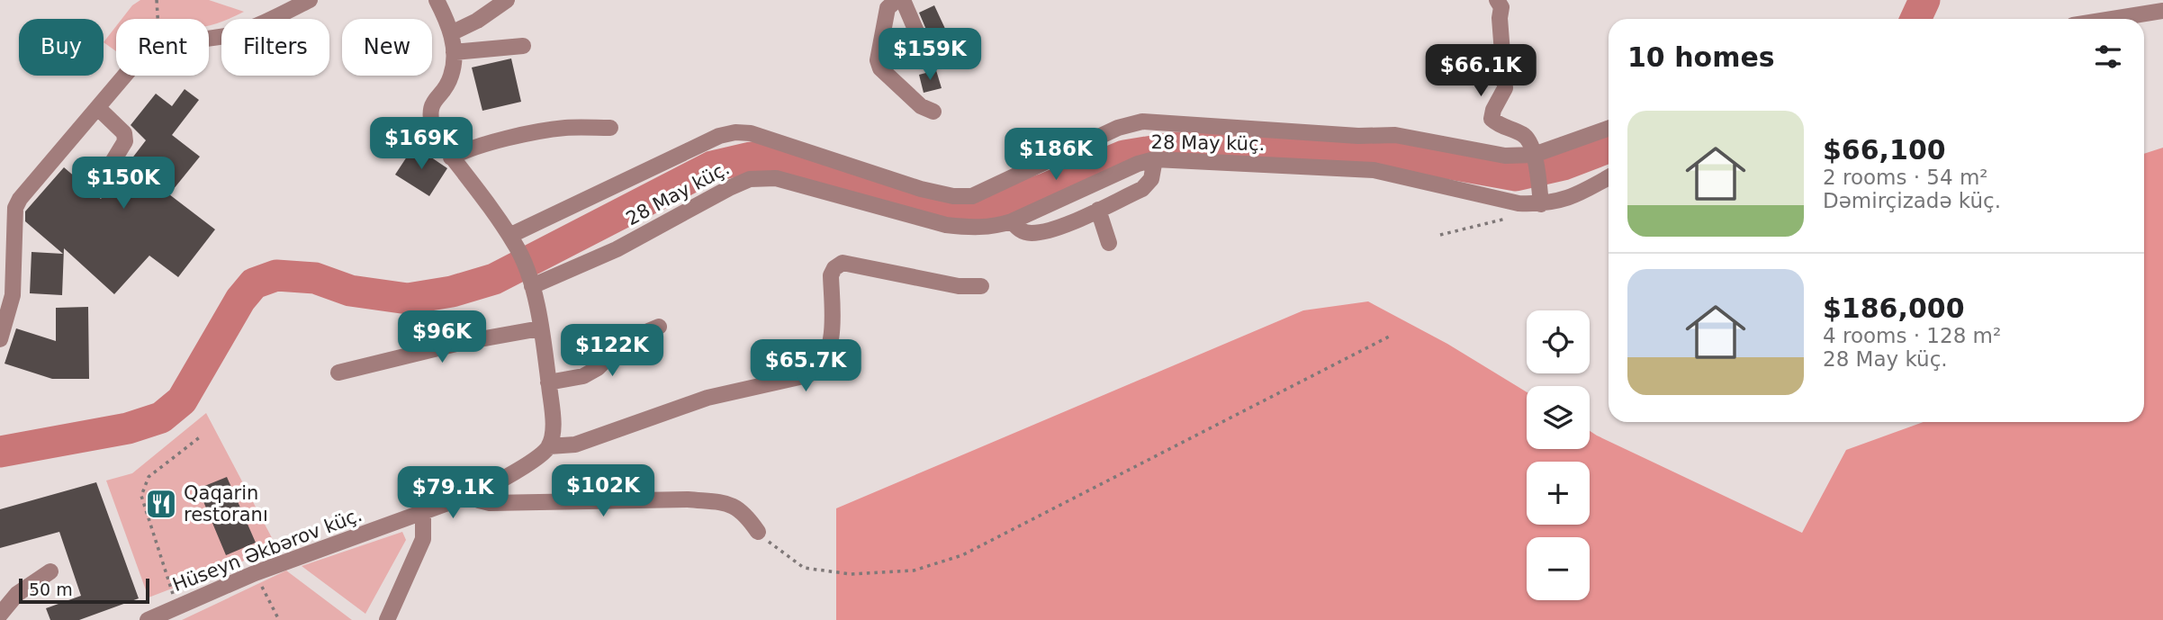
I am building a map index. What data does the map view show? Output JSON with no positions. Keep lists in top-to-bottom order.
{
  "streets": {
    "street": ["28 May küç.", "Hüseyn Əkbərov küç."]
  },
  "places": {
    "restaurant": ["Qaqarin restoranı"]
  },
  "scale_bar": "50 m",
  "page": {
    "chip": [
      "Buy",
      "Rent",
      "Filters",
      "New"
    ],
    "heading": "10 homes",
    "price": [
      "$159K",
      "$66.1K",
      "$169K",
      "$186K",
      "$150K",
      "$96K",
      "$122K",
      "$65.7K",
      "$102K",
      "$79.1K"
    ],
    "list": [
      {
        "name": "$66,100",
        "note": "2 rooms · 54 m² · Dəmirçizadə küç."
      },
      {
        "name": "$186,000",
        "note": "4 rooms · 128 m² · 28 May küç."
      }
    ],
    "map_buttons": ["+", "−"],
    "scale": "50 m"
  }
}
